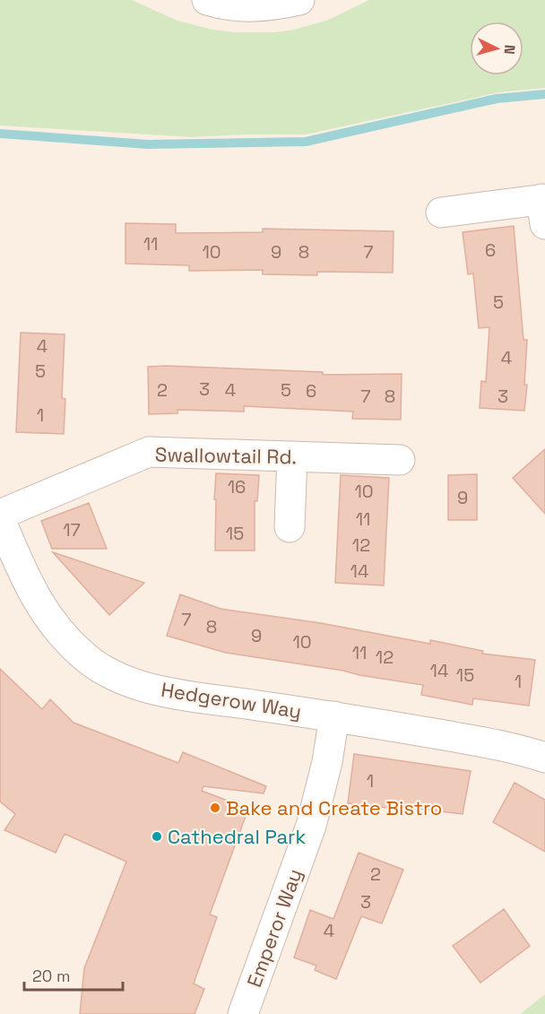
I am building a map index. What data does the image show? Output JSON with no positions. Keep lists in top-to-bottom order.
{
  "streets": {
    "street": ["Swallowtail Rd.", "Hedgerow Way", "Emperor Way"]
  },
  "crossings": [
    ["Hedgerow Way", "Emperor Way"]
  ],
  "places": ["Bake and Create Bistro", "Cathedral Park"],
  "house_numbers": [
    "11",
    "6",
    "10",
    "9",
    "8",
    "7",
    "5",
    "4",
    "4",
    "5",
    "3",
    "2",
    "4",
    "5",
    "6",
    "7",
    "8",
    "3",
    "1",
    "16",
    "10",
    "9",
    "11",
    "17",
    "15",
    "12",
    "14",
    "7",
    "8",
    "9",
    "10",
    "11",
    "12",
    "14",
    "15",
    "1",
    "1",
    "2",
    "3",
    "4"
  ],
  "scale_bar": "20 m",
  "north": "right"
}
